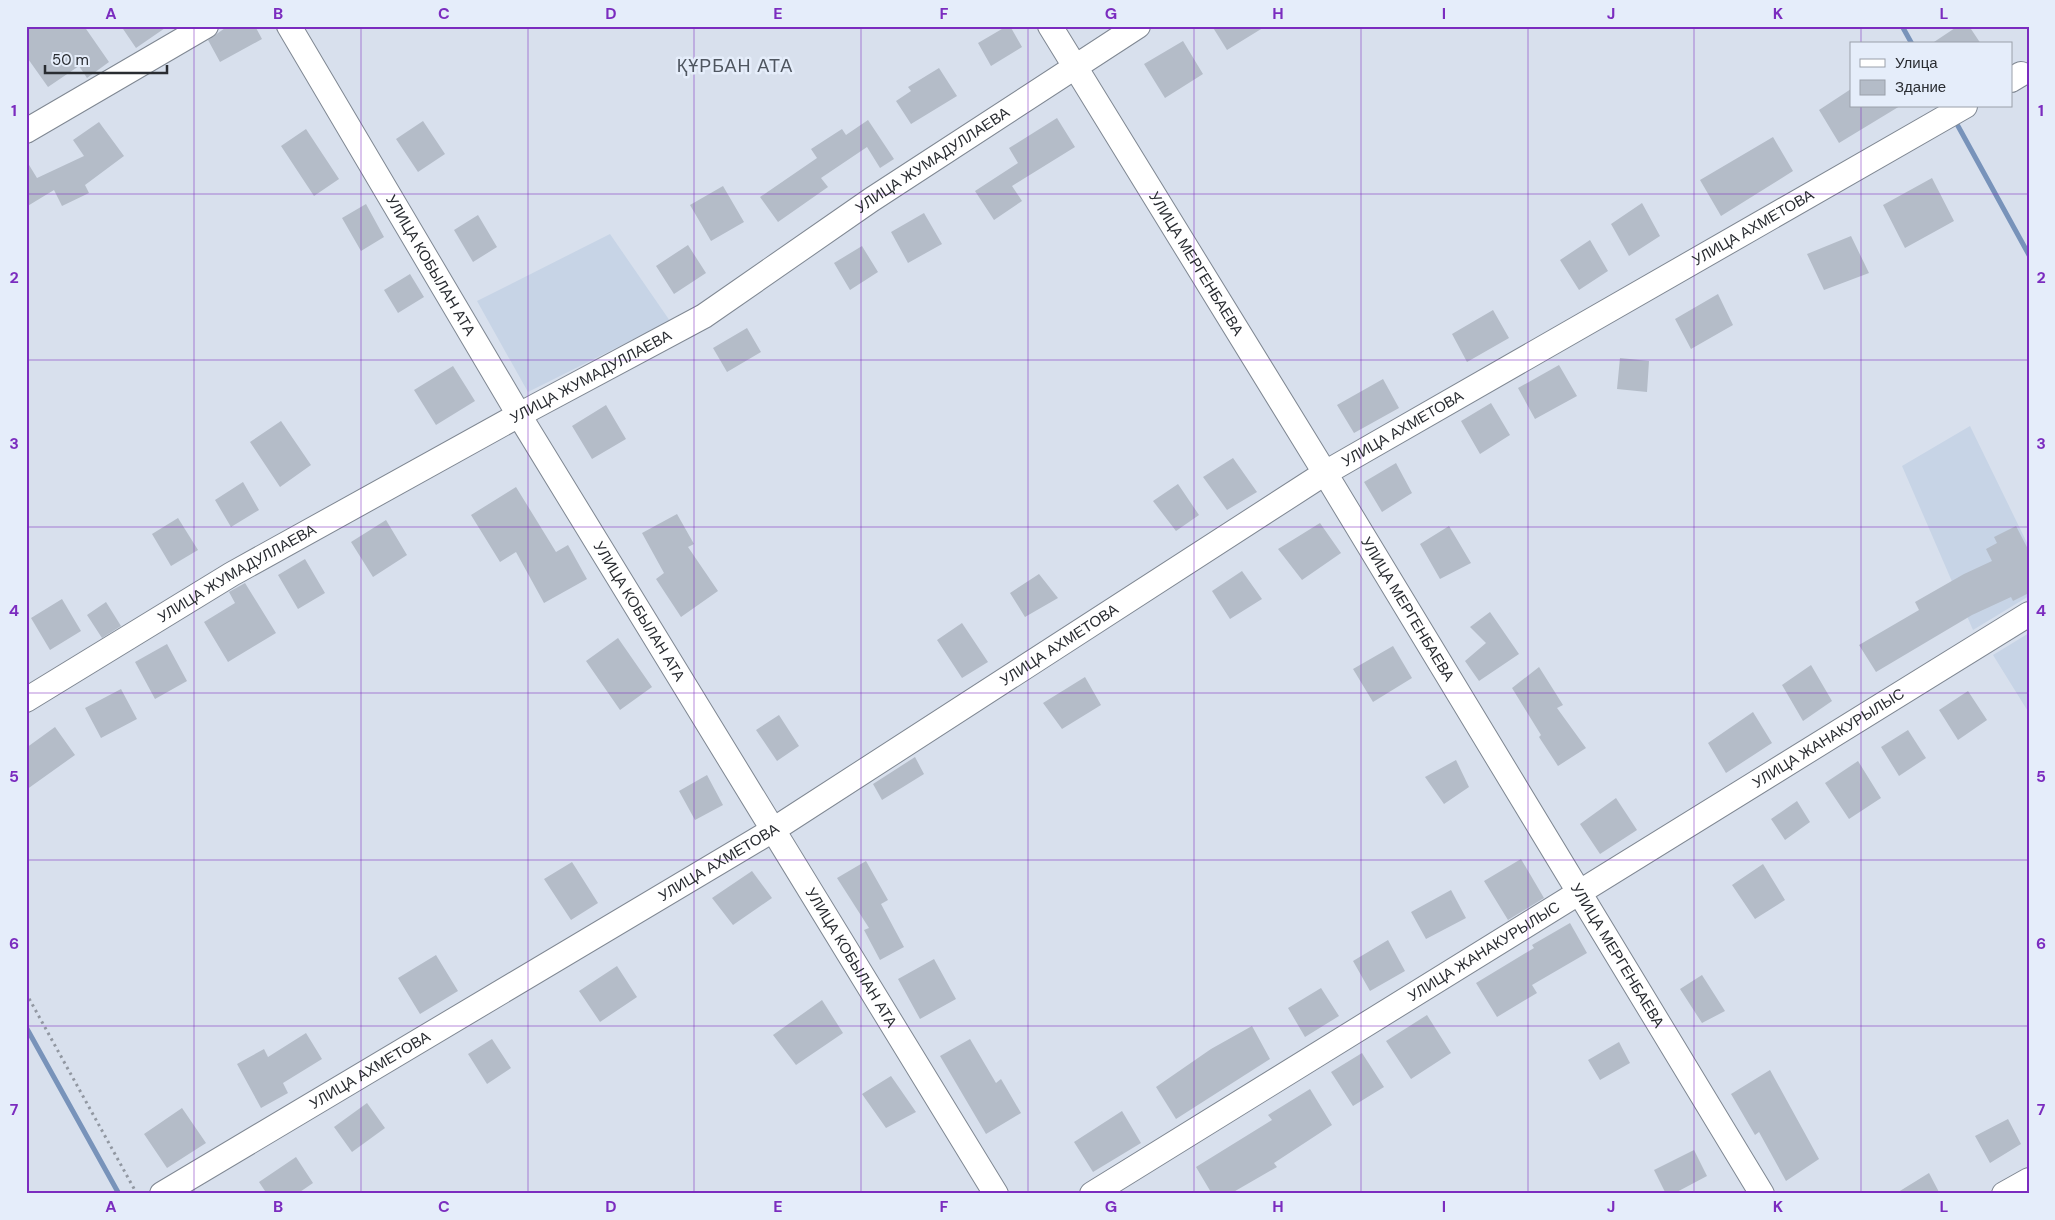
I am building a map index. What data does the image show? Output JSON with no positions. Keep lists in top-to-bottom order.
{
  "streets": {
    "street": [
      "УЛИЦА ЖУМАДУЛЛАЕВА",
      "УЛИЦА АХМЕТОВА",
      "УЛИЦА МЕРГЕНБАЕВА",
      "УЛИЦА КОБЫЛАН АТА",
      "УЛИЦА ЖАНАКУРЫЛЫС"
    ]
  },
  "crossings": [
    ["УЛИЦА ЖУМАДУЛЛАЕВА", "УЛИЦА МЕРГЕНБАЕВА"],
    ["УЛИЦА ЖУМАДУЛЛАЕВА", "УЛИЦА КОБЫЛАН АТА"],
    ["УЛИЦА АХМЕТОВА", "УЛИЦА МЕРГЕНБАЕВА"],
    ["УЛИЦА АХМЕТОВА", "УЛИЦА КОБЫЛАН АТА"],
    ["УЛИЦА МЕРГЕНБАЕВА", "УЛИЦА ЖАНАКУРЫЛЫС"]
  ],
  "districts": ["ҚҰРБАН АТА"],
  "legend": ["Улица", "Здание"],
  "scale_bar": "50 m",
  "grid": {
    "columns": [
      "A",
      "B",
      "C",
      "D",
      "E",
      "F",
      "G",
      "H",
      "I",
      "J",
      "K",
      "L"
    ],
    "rows": [
      "1",
      "2",
      "3",
      "4",
      "5",
      "6",
      "7"
    ]
  }
}
